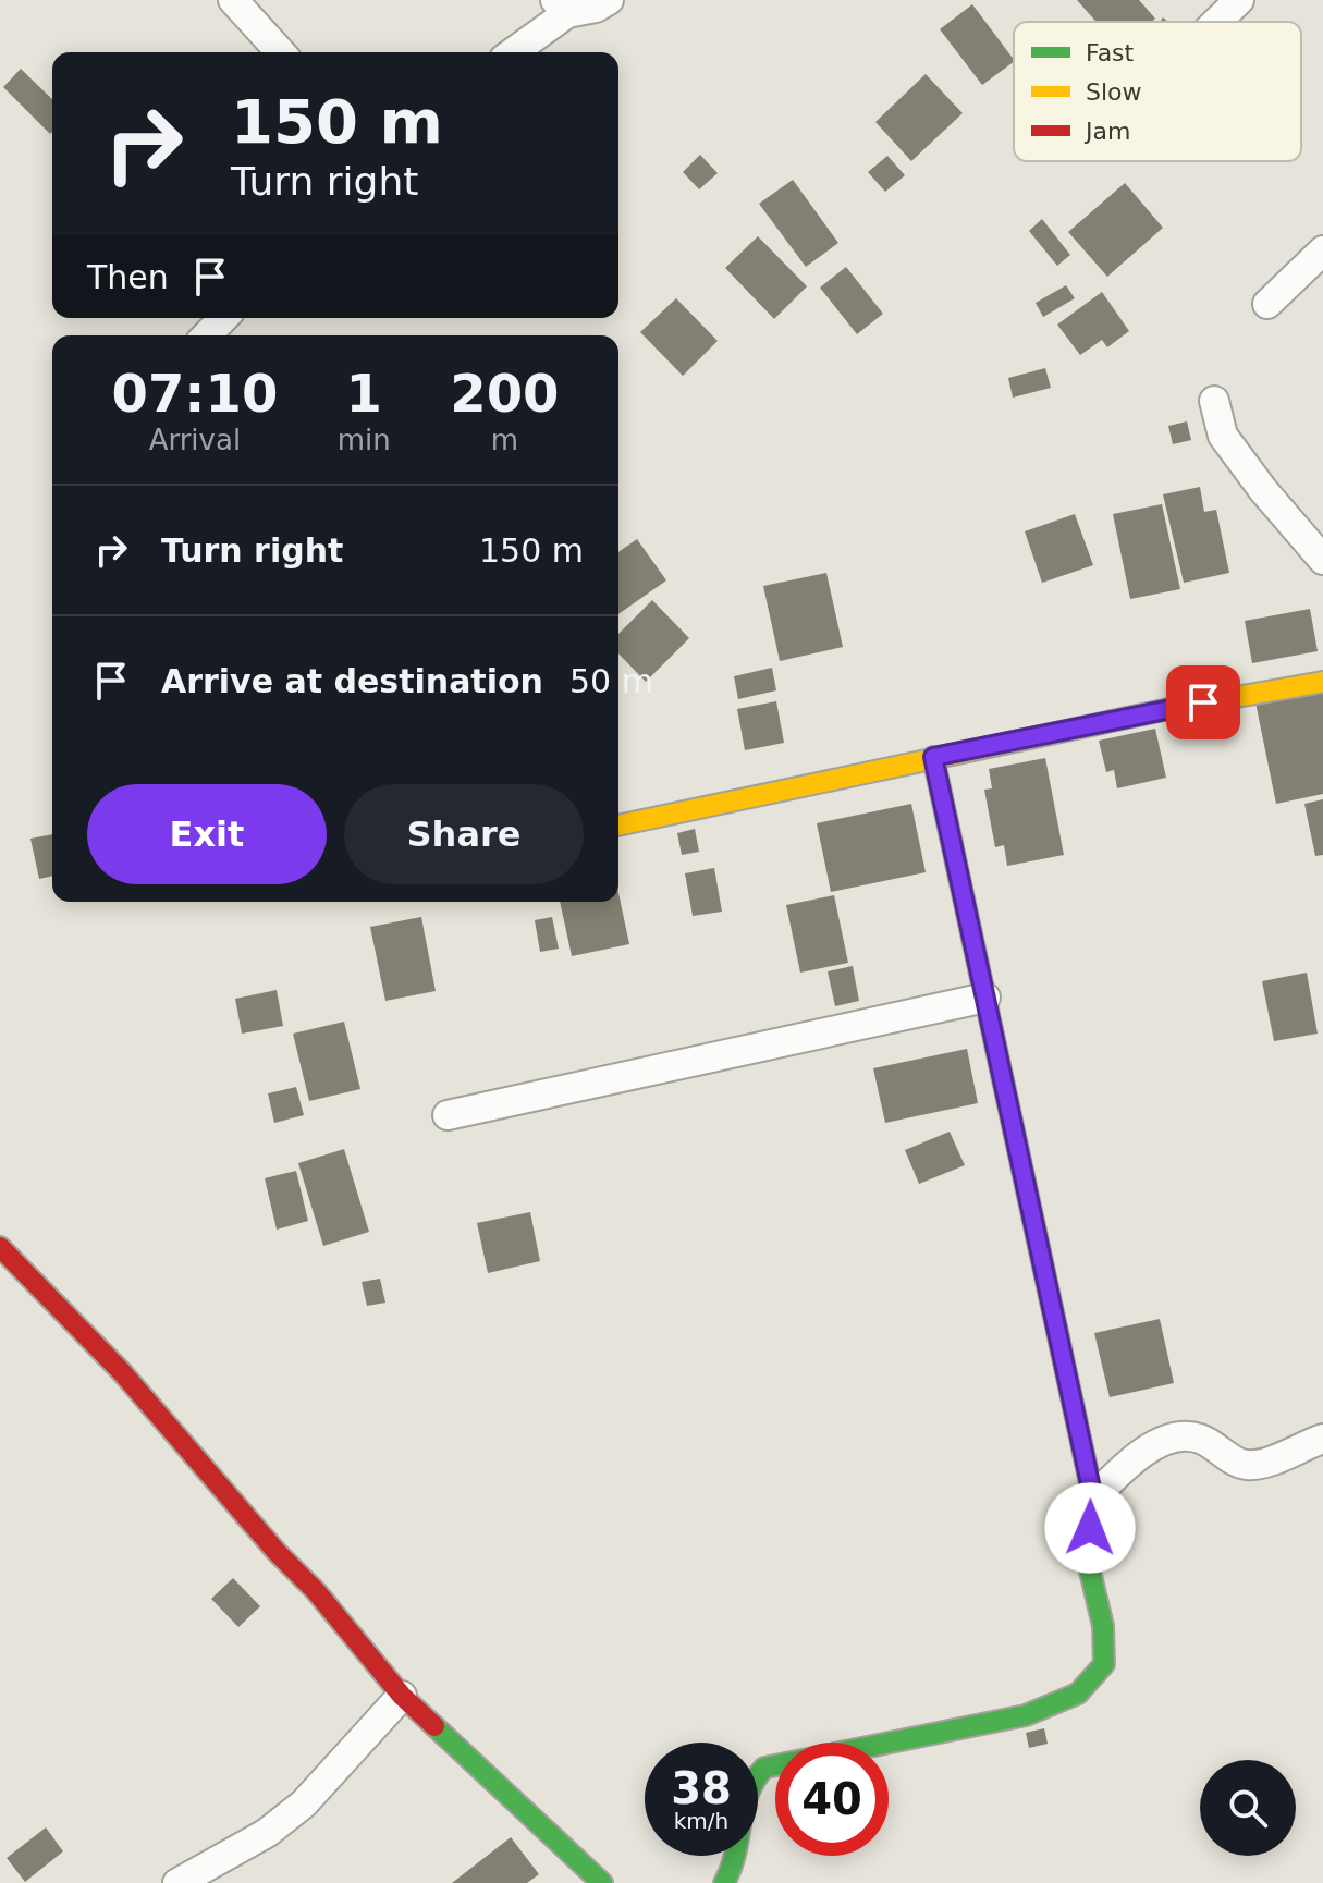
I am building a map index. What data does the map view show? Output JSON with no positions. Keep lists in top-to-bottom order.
{
  "legend": ["Fast", "Slow", "Jam"],
  "page": {
    "turn": ["150 m", "Turn right"],
    "then": "Then",
    "eta": [
      "07:10",
      "Arrival",
      "1",
      "min",
      "200",
      "m"
    ],
    "list": [
      {
        "name": "Turn right",
        "value": "150 m"
      },
      {
        "name": "Arrive at destination",
        "value": "50 m"
      }
    ],
    "buttons": ["Exit", "Share"],
    "speed": "38 km/h",
    "limit": "40"
  }
}
